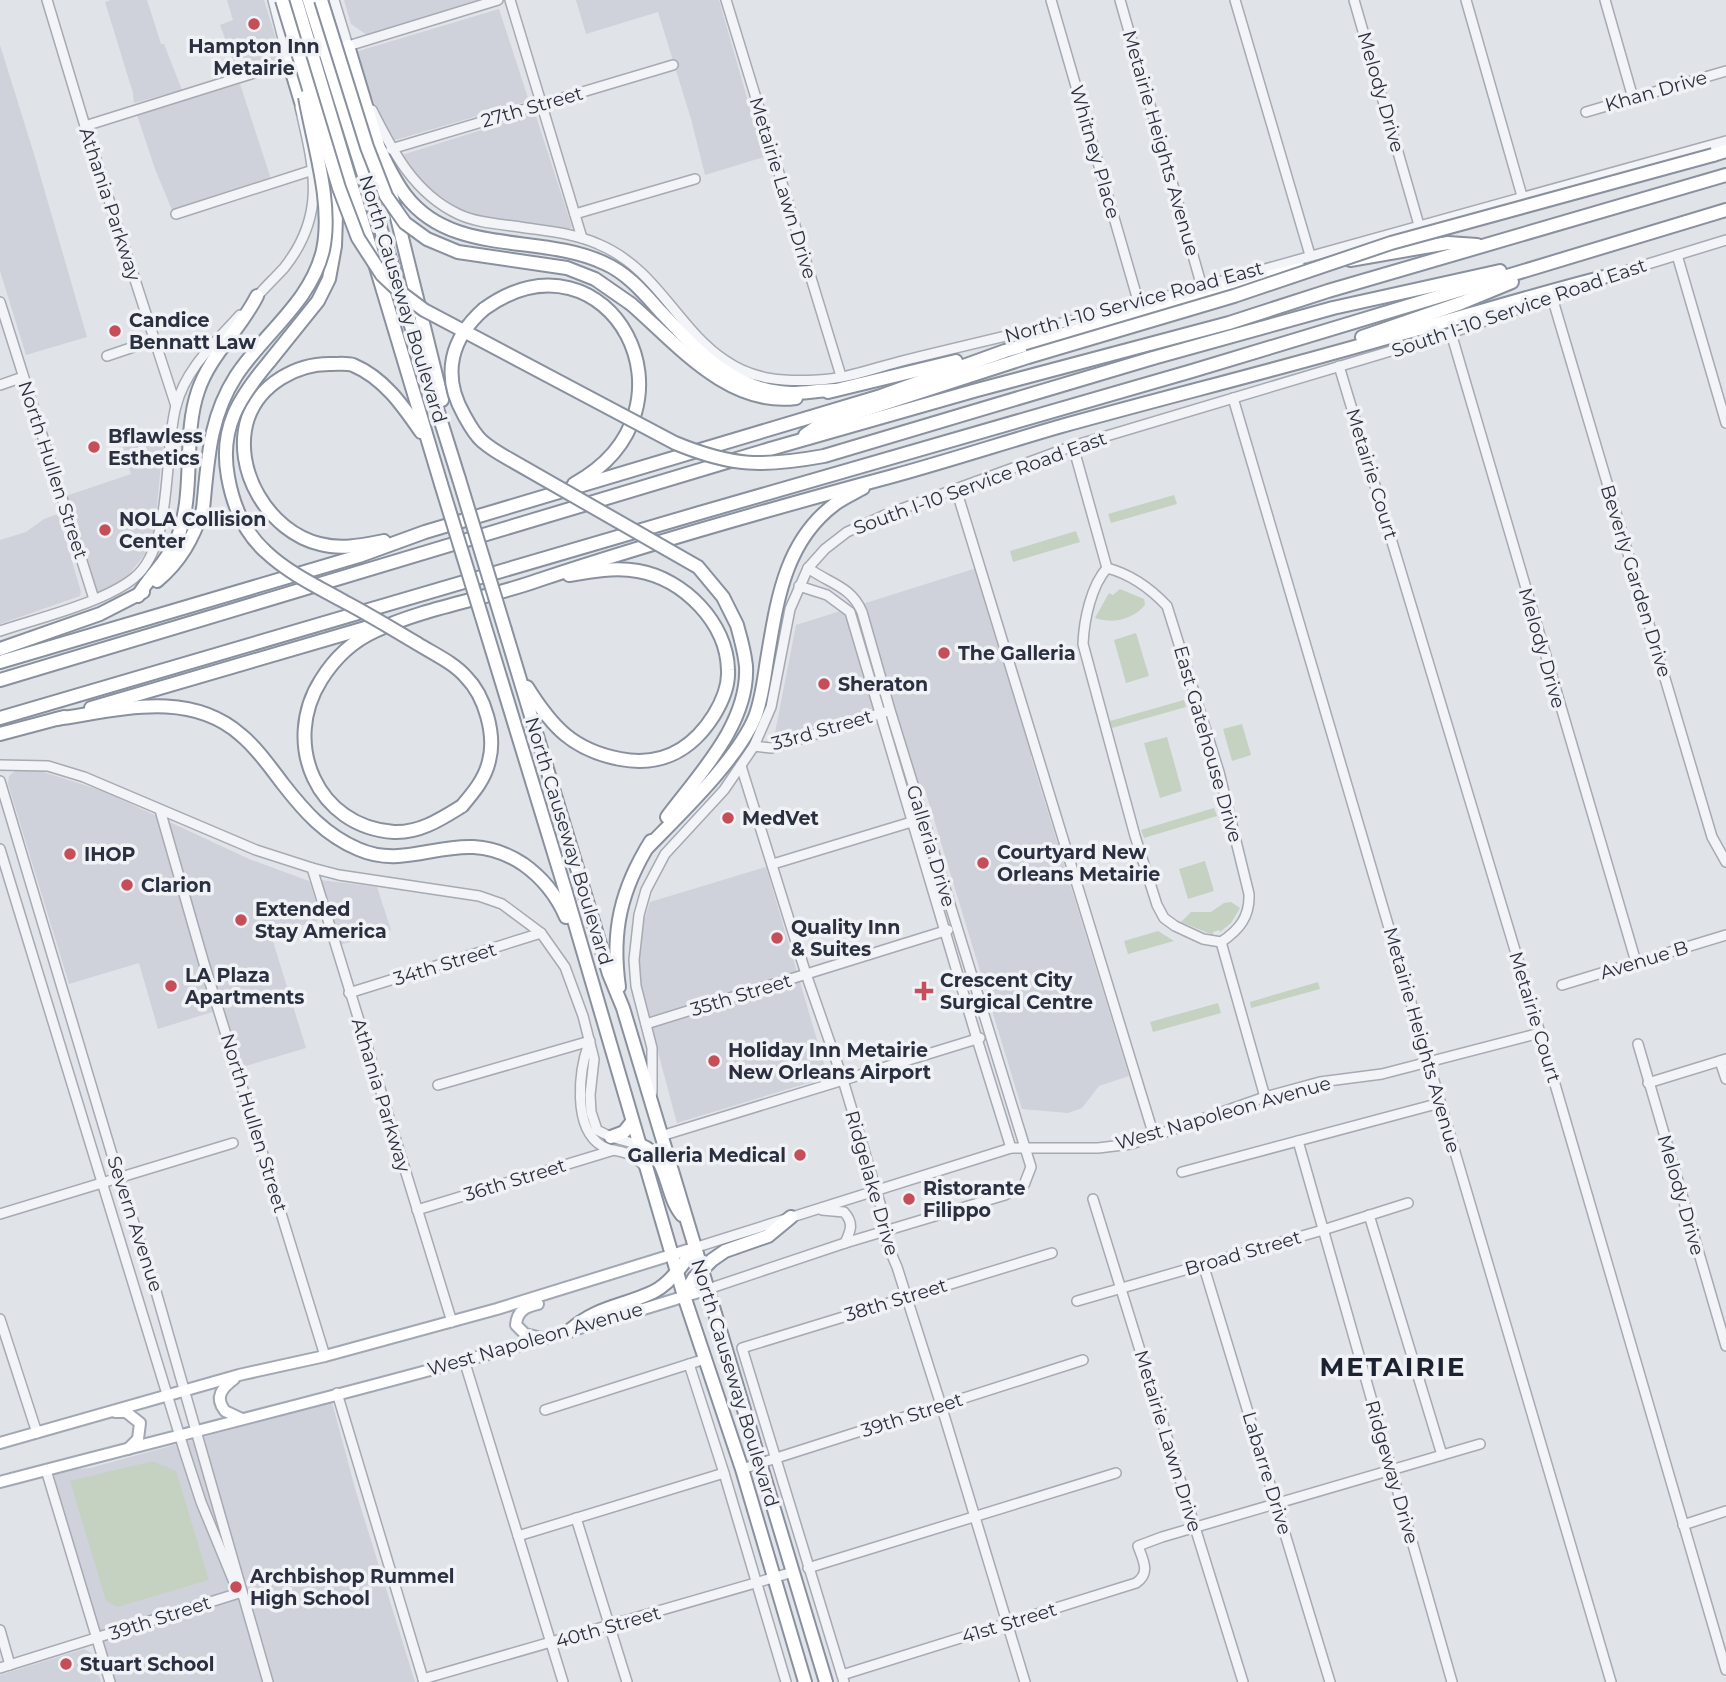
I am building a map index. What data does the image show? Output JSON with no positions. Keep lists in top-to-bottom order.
{
  "streets": {
    "highway": ["North Causeway Boulevard"],
    "main road": ["West Napoleon Avenue"],
    "street": [
      "Khan Drive",
      "Melody Drive",
      "27th Street",
      "Metairie Heights Avenue",
      "Whitney Place",
      "Metairie Lawn Drive",
      "Athania Parkway",
      "North I-10 Service Road East",
      "South I-10 Service Road East",
      "North Hullen Street",
      "Metairie Court",
      "Beverly Garden Drive",
      "33rd Street",
      "East Gatehouse Drive",
      "Galleria Drive",
      "Avenue B",
      "34th Street",
      "35th Street",
      "36th Street",
      "Ridgelake Drive",
      "Severn Avenue",
      "Broad Street",
      "38th Street",
      "39th Street",
      "Ridgeway Drive",
      "Labarre Drive",
      "41st Street",
      "40th Street"
    ]
  },
  "crossings": [
    ["Melody Drive", "North I-10 Service Road East"],
    ["Melody Drive", "South I-10 Service Road East"],
    ["Melody Drive", "Avenue B"],
    ["27th Street", "North I-10 Service Road East"],
    ["Metairie Heights Avenue", "North I-10 Service Road East"],
    ["Metairie Heights Avenue", "South I-10 Service Road East"],
    ["Metairie Heights Avenue", "West Napoleon Avenue"],
    ["Whitney Place", "North I-10 Service Road East"],
    ["Metairie Lawn Drive", "North I-10 Service Road East"],
    ["Metairie Lawn Drive", "Broad Street"],
    ["Metairie Lawn Drive", "41st Street"],
    ["Athania Parkway", "34th Street"],
    ["Athania Parkway", "West Napoleon Avenue"],
    ["Athania Parkway", "36th Street"],
    ["North Causeway Boulevard", "South I-10 Service Road East"],
    ["North Causeway Boulevard", "West Napoleon Avenue"],
    ["North Causeway Boulevard", "38th Street"],
    ["North Causeway Boulevard", "39th Street"],
    ["North Causeway Boulevard", "41st Street"],
    ["North Causeway Boulevard", "40th Street"],
    ["South I-10 Service Road East", "Metairie Court"],
    ["South I-10 Service Road East", "Beverly Garden Drive"],
    ["South I-10 Service Road East", "33rd Street"],
    ["South I-10 Service Road East", "Galleria Drive"],
    ["South I-10 Service Road East", "35th Street"],
    ["South I-10 Service Road East", "Ridgelake Drive"],
    ["North Hullen Street", "West Napoleon Avenue"],
    ["Metairie Court", "West Napoleon Avenue"],
    ["33rd Street", "Galleria Drive"],
    ["Galleria Drive", "35th Street"],
    ["Galleria Drive", "West Napoleon Avenue"],
    ["35th Street", "Ridgelake Drive"],
    ["West Napoleon Avenue", "Ridgelake Drive"],
    ["West Napoleon Avenue", "Severn Avenue"],
    ["Ridgelake Drive", "38th Street"],
    ["Ridgelake Drive", "39th Street"],
    ["Ridgelake Drive", "41st Street"],
    ["Severn Avenue", "39th Street"],
    ["Broad Street", "Ridgeway Drive"],
    ["Broad Street", "Labarre Drive"]
  ],
  "districts": ["METAIRIE"],
  "places": {
    "other": [
      "Hampton Inn Metairie",
      "Candice Bennatt Law",
      "Bflawless Esthetics",
      "NOLA Collision Center",
      "The Galleria",
      "Sheraton",
      "MedVet",
      "IHOP",
      "Courtyard New Orleans Metairie",
      "Clarion",
      "Extended Stay America",
      "Quality Inn & Suites",
      "LA Plaza Apartments",
      "Holiday Inn Metairie New Orleans Airport",
      "Galleria Medical",
      "Ristorante Filippo",
      "Archbishop Rummel High School",
      "Stuart School"
    ],
    "health": ["Crescent City Surgical Centre"]
  }
}
